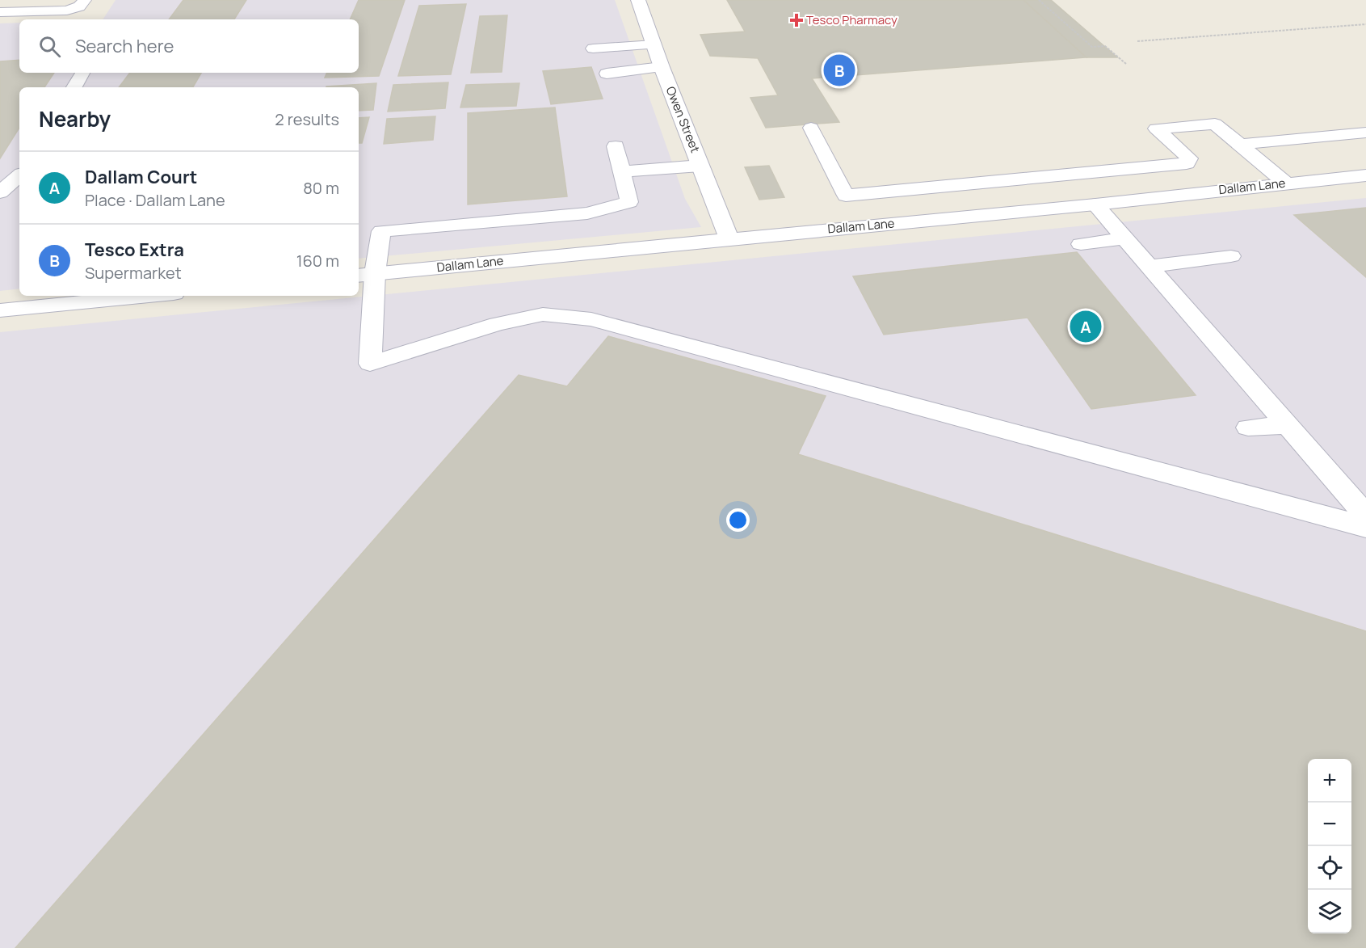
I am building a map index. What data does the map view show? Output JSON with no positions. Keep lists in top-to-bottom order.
{
  "streets": {
    "street": ["Owen Street", "Dallam Lane"]
  },
  "crossings": [
    ["Owen Street", "Dallam Lane"]
  ],
  "places": {
    "health": ["Tesco Pharmacy"]
  },
  "page": {
    "search": "Search here",
    "pins": ["B", "A"],
    "heading": ["Nearby", "2 results"],
    "list": [
      {
        "mark": "A",
        "name": "Dallam Court",
        "note": "Place · Dallam Lane",
        "value": "80 m"
      },
      {
        "mark": "B",
        "name": "Tesco Extra",
        "note": "Supermarket",
        "value": "160 m"
      }
    ],
    "map_buttons": ["+", "−"]
  }
}
